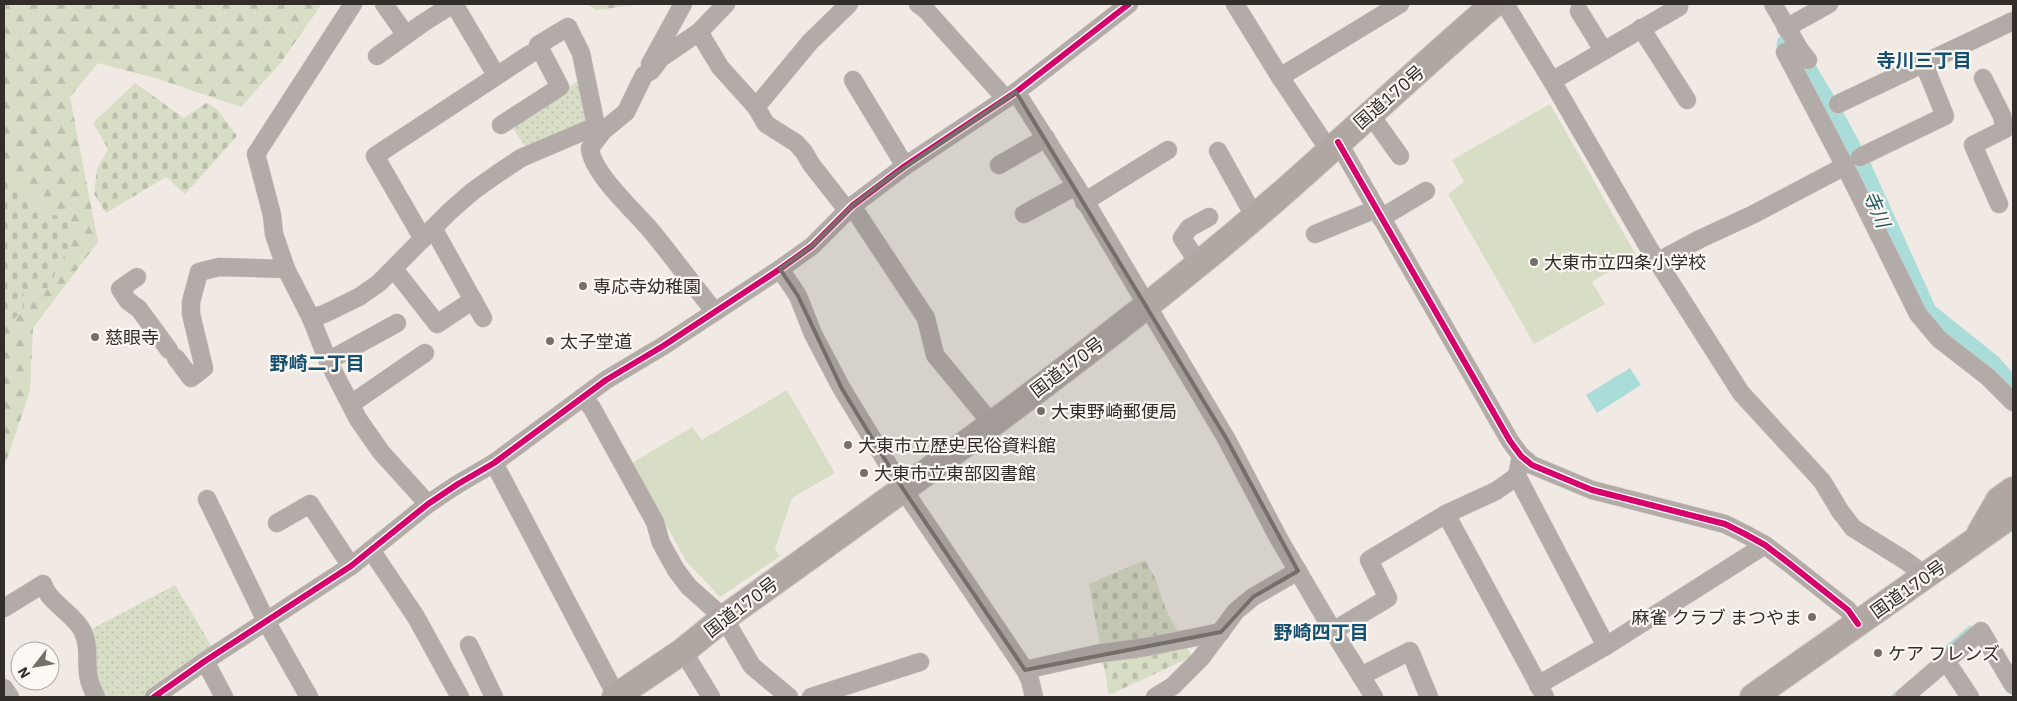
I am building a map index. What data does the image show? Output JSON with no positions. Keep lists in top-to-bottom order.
{
  "streets": {
    "highway": ["国道170号"]
  },
  "districts": ["寺川三丁目", "野崎二丁目", "野崎四丁目"],
  "water": ["寺川"],
  "places": [
    "大東市立四条小学校",
    "専応寺幼稚園",
    "慈眼寺",
    "太子堂道",
    "大東野崎郵便局",
    "大東市立歴史民俗資料館",
    "大東市立東部図書館",
    "麻雀 クラブ まつやま",
    "ケア フレンズ"
  ],
  "north": "bottom left"
}
